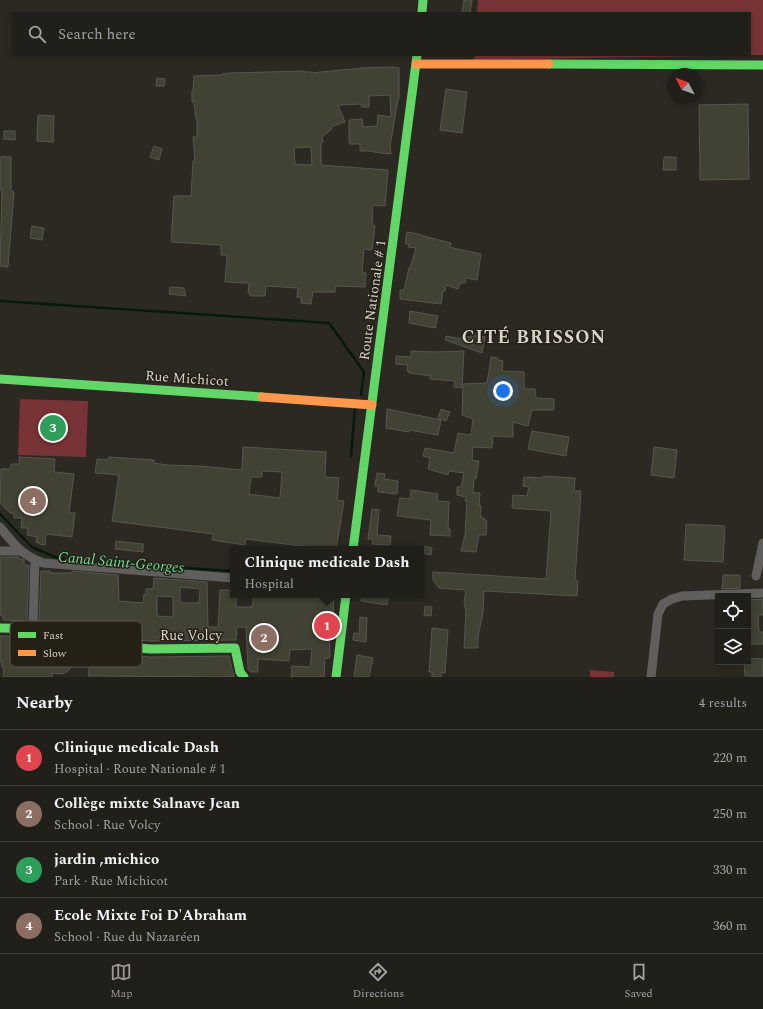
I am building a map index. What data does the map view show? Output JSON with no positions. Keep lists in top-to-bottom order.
{
  "streets": {
    "street": ["Route Nationale # 1", "Rue Michicot", "Rue Volcy"]
  },
  "crossings": [
    ["Route Nationale # 1", "Rue Michicot"]
  ],
  "districts": ["CITÉ BRISSON"],
  "water": ["Canal Saint-Georges"],
  "legend": ["Fast", "Slow"],
  "north": "top left",
  "page": {
    "search": "Search here",
    "pins": [
      "3",
      "4",
      "1",
      "2"
    ],
    "popup": ["Clinique medicale Dash", "Hospital"],
    "heading": ["Nearby", "4 results"],
    "list": [
      {
        "mark": "1",
        "name": "Clinique medicale Dash",
        "note": "Hospital · Route Nationale # 1",
        "value": "220 m"
      },
      {
        "mark": "2",
        "name": "Collège mixte Salnave Jean",
        "note": "School · Rue Volcy",
        "value": "250 m"
      },
      {
        "mark": "3",
        "name": "jardin ,michico",
        "note": "Park · Rue Michicot",
        "value": "330 m"
      },
      {
        "mark": "4",
        "name": "Ecole Mixte Foi D'Abraham",
        "note": "School · Rue du Nazaréen",
        "value": "360 m"
      }
    ],
    "nav": ["Map", "Directions", "Saved"]
  }
}
